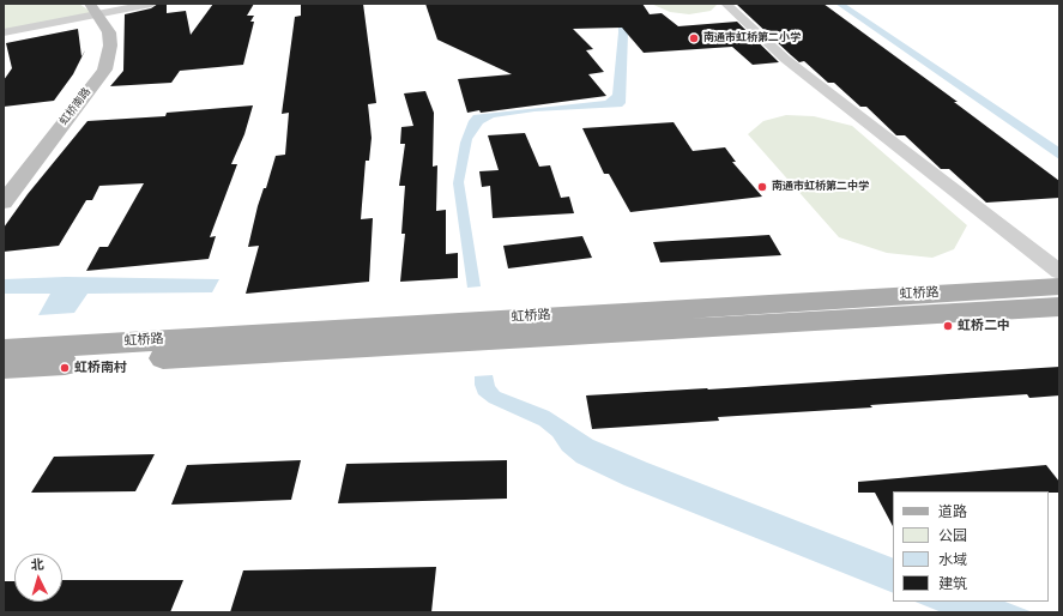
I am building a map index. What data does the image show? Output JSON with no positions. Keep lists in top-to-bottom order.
{
  "streets": {
    "main road": ["虹桥路"],
    "street": ["虹桥南路"]
  },
  "places": [
    "南通市虹桥第二小学",
    "南通市虹桥第二中学",
    "虹桥二中",
    "虹桥南村"
  ],
  "legend": [
    "道路",
    "公园",
    "水域",
    "建筑"
  ],
  "north": "top"
}
